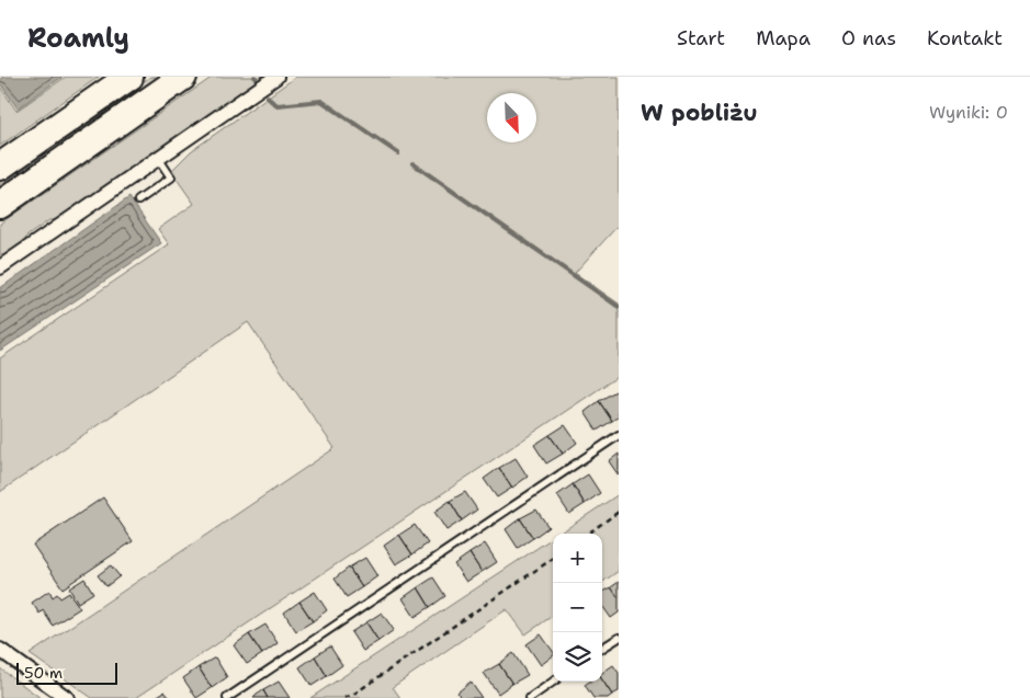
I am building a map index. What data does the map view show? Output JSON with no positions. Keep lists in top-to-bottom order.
{
  "scale_bar": "50 m",
  "north": "bottom right",
  "page": {
    "header": "Roamly",
    "nav": [
      "Start",
      "Mapa",
      "O nas",
      "Kontakt"
    ],
    "heading": ["W pobliżu", "Wyniki: 0"],
    "map_buttons": ["+", "−"],
    "scale": "50 m"
  }
}
